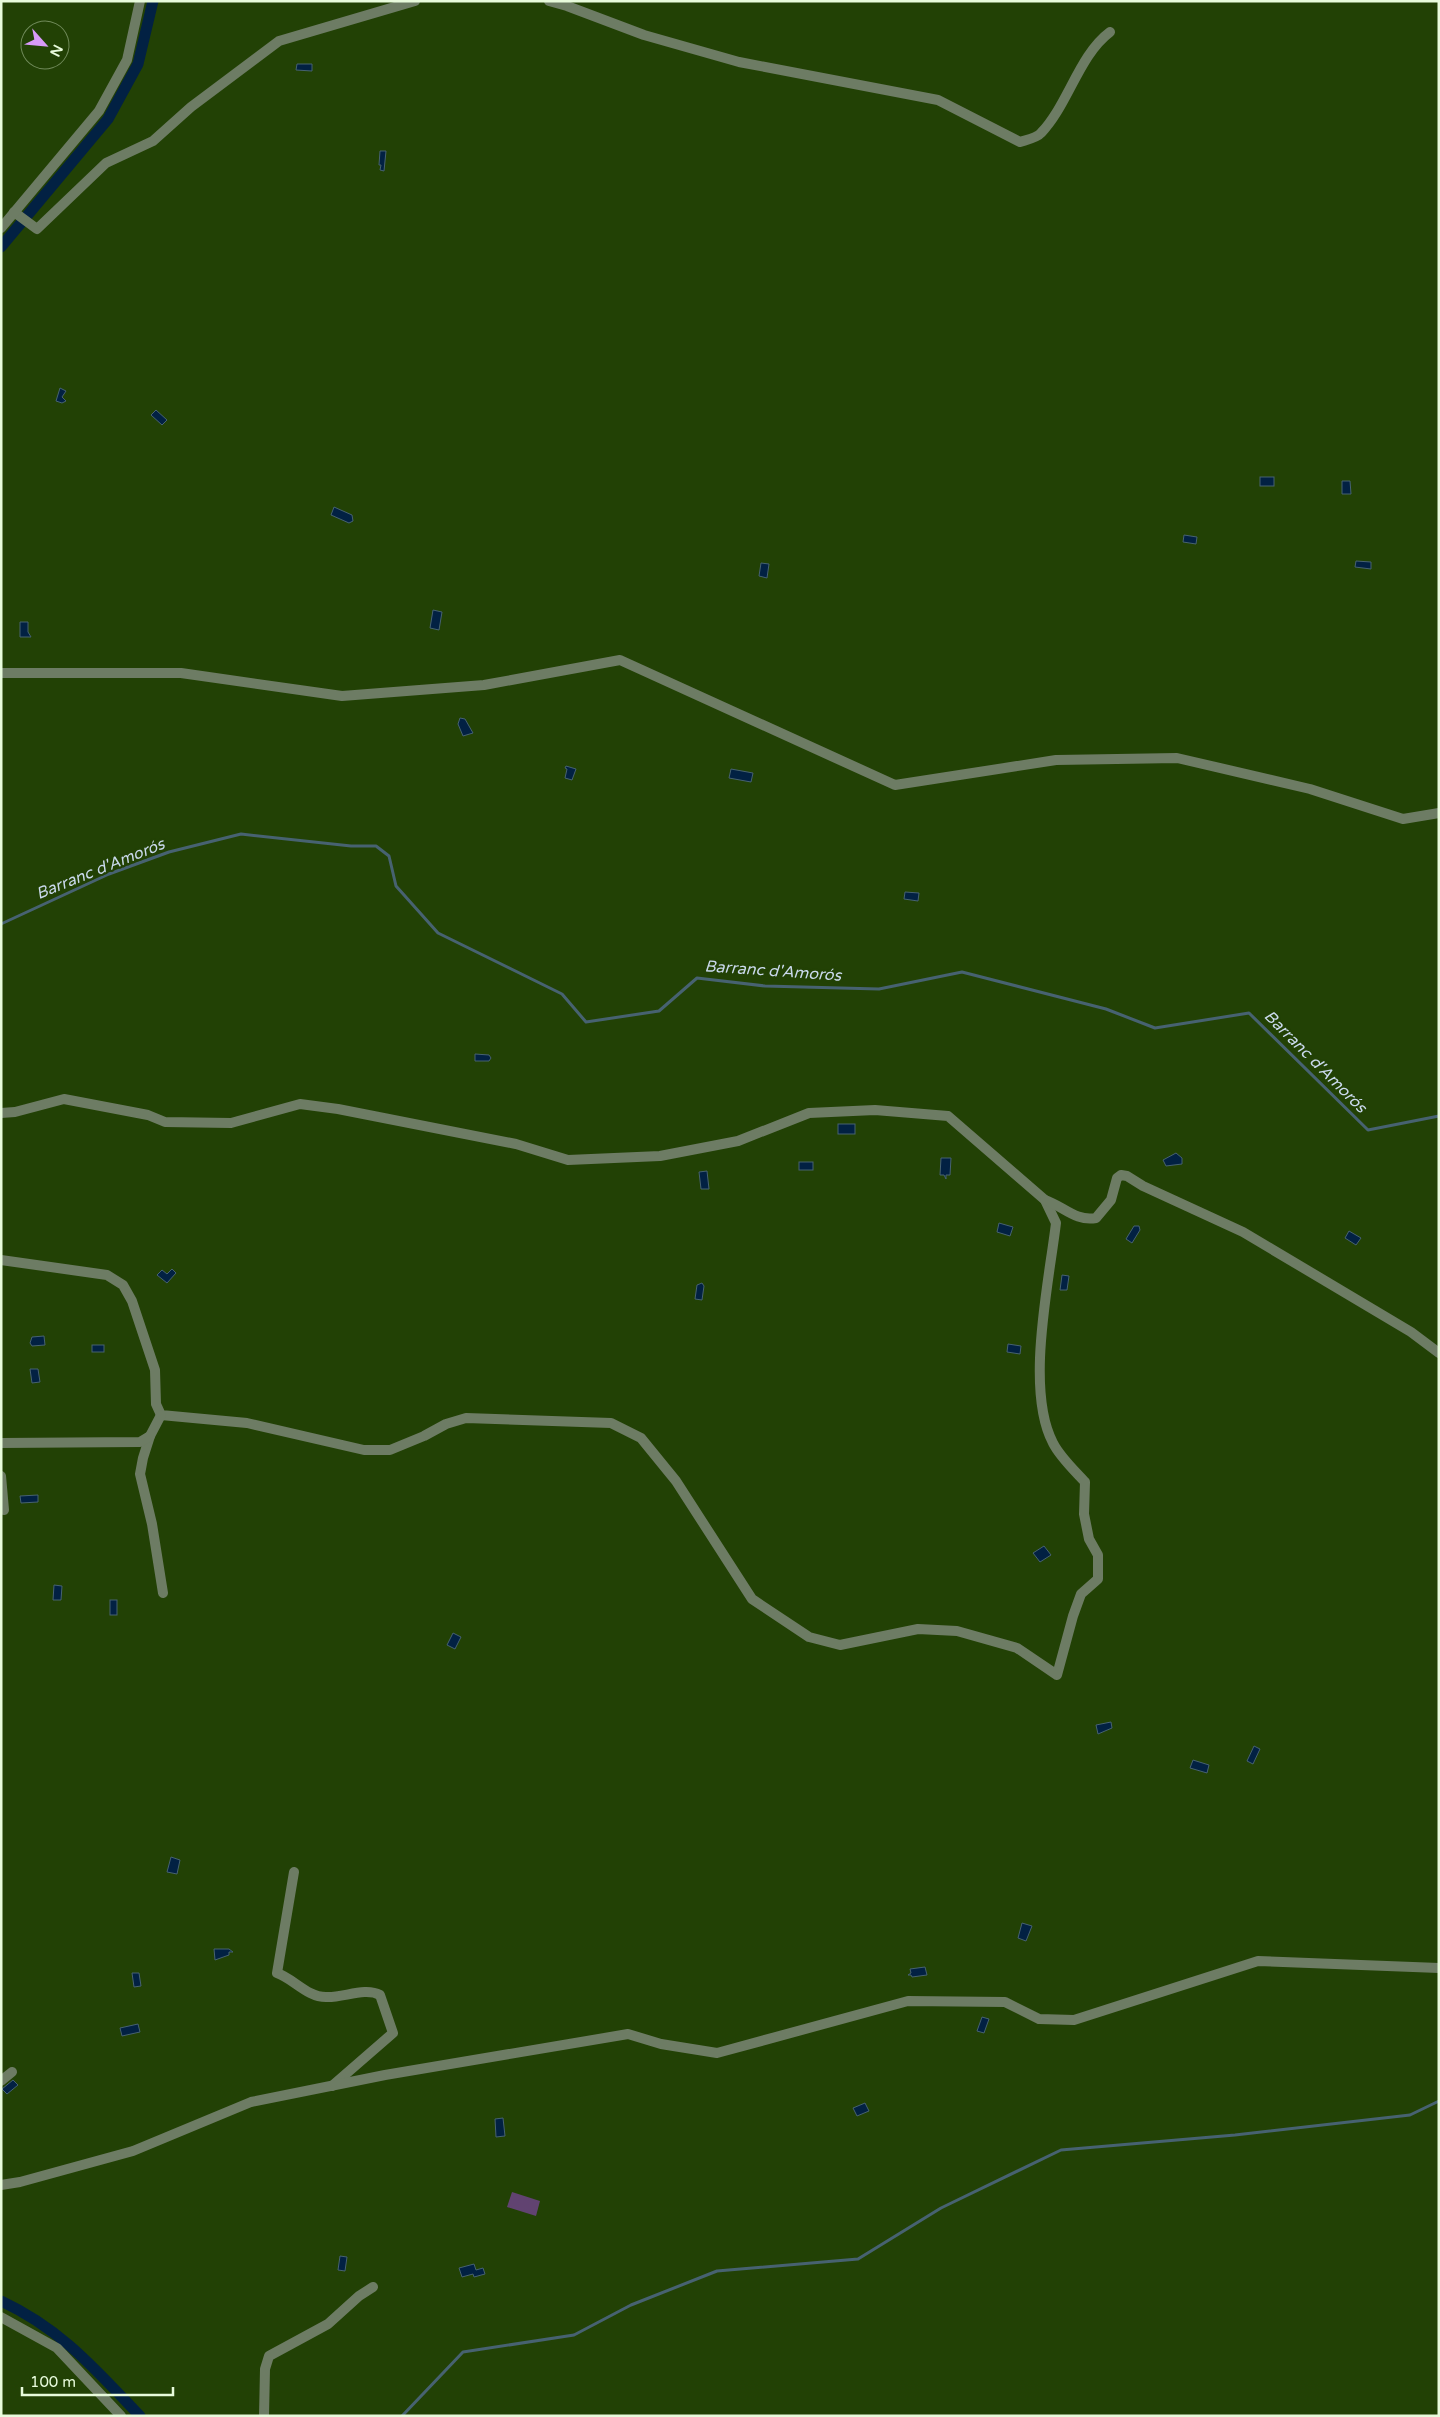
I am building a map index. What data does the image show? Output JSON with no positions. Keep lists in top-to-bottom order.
{
  "water": ["Barranc d'Amorós"],
  "scale_bar": "100 m",
  "north": "bottom right"
}
